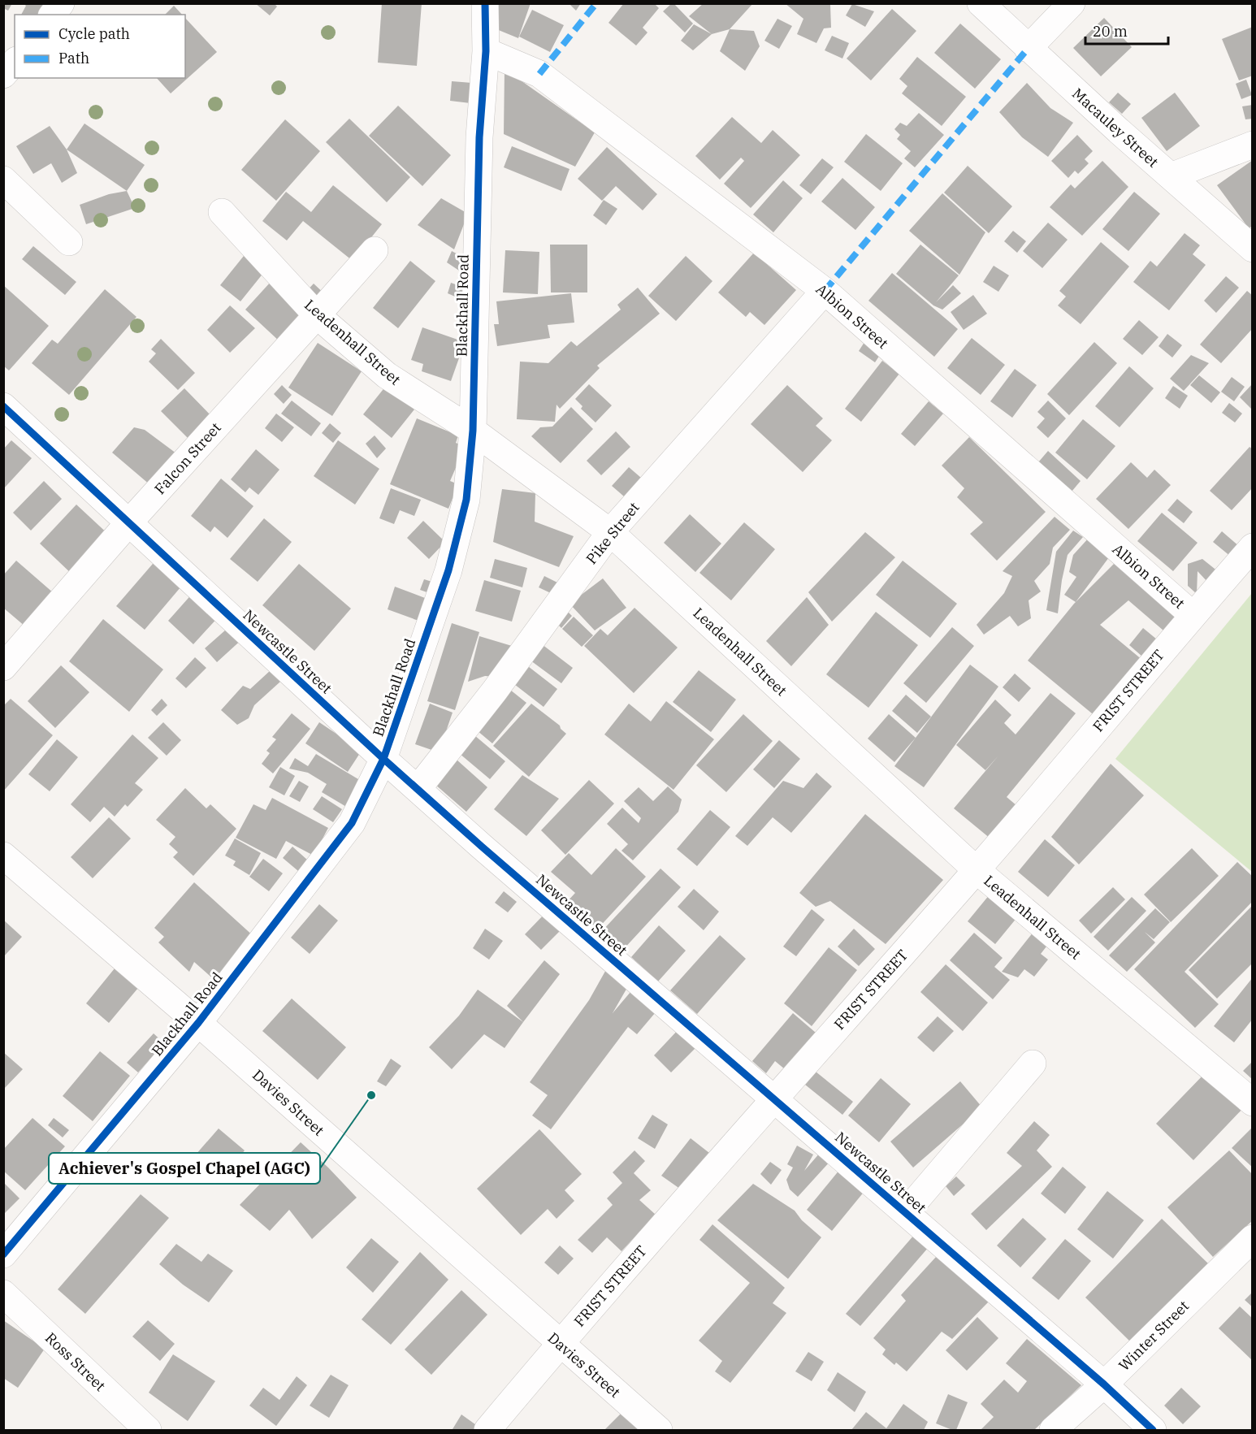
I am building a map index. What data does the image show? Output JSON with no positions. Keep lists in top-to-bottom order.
{
  "streets": {
    "street": [
      "Macauley Street",
      "Blackhall Road",
      "Albion Street",
      "Leadenhall Street",
      "Falcon Street",
      "Pike Street",
      "Newcastle Street",
      "FRIST STREET",
      "Davies Street",
      "Winter Street",
      "Ross Street"
    ]
  },
  "crossings": [
    ["Blackhall Road", "Albion Street"],
    ["Blackhall Road", "Leadenhall Street"],
    ["Blackhall Road", "Newcastle Street"],
    ["Blackhall Road", "Davies Street"],
    ["Albion Street", "Pike Street"],
    ["Albion Street", "FRIST STREET"],
    ["Leadenhall Street", "Falcon Street"],
    ["Leadenhall Street", "Pike Street"],
    ["Leadenhall Street", "FRIST STREET"],
    ["Falcon Street", "Newcastle Street"],
    ["Pike Street", "Newcastle Street"],
    ["Newcastle Street", "FRIST STREET"],
    ["Newcastle Street", "Winter Street"],
    ["FRIST STREET", "Davies Street"]
  ],
  "places": ["Achiever's Gospel Chapel (AGC)"],
  "legend": ["Cycle path", "Path"],
  "scale_bar": "20 m"
}
